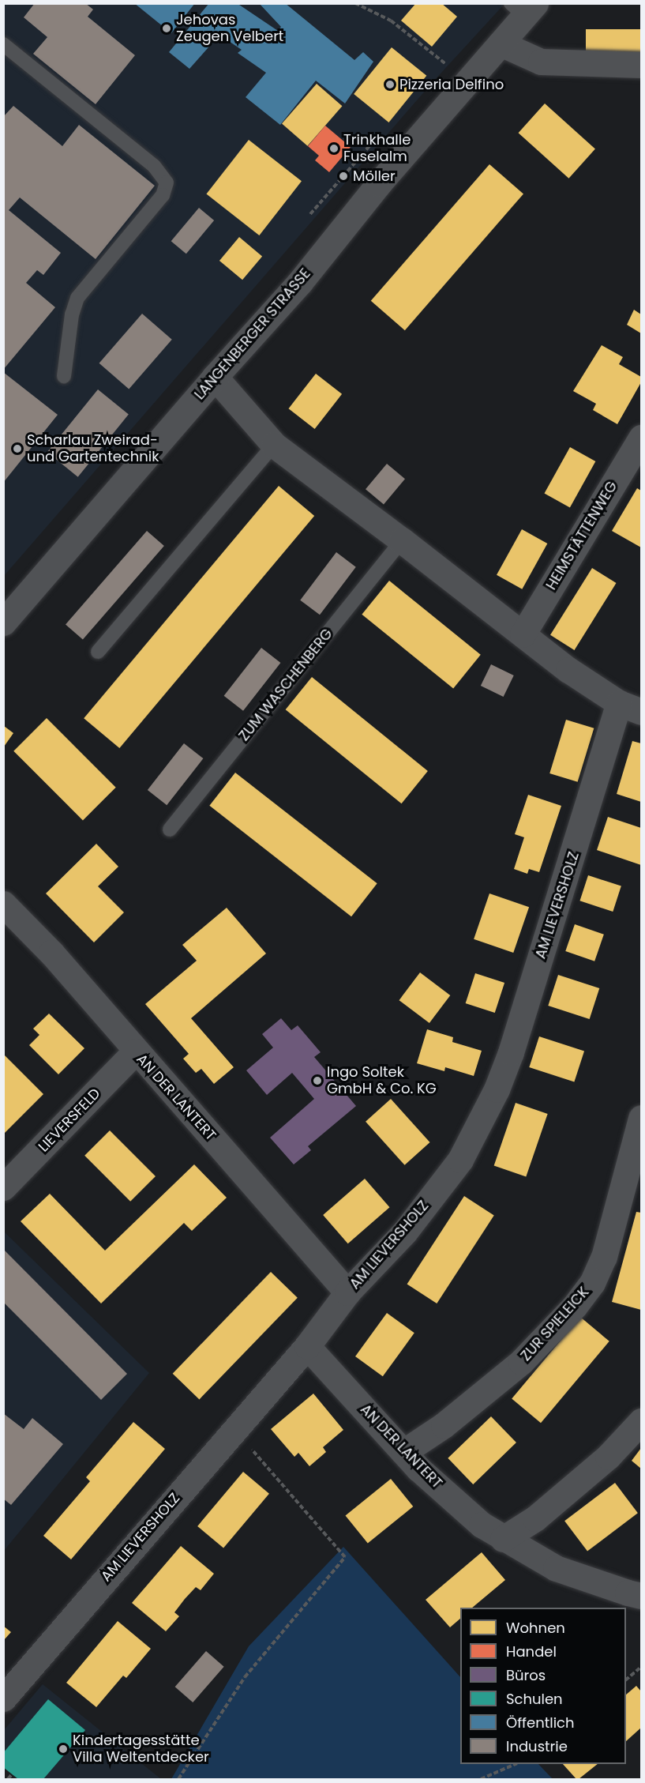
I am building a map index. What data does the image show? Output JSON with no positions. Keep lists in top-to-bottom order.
{
  "streets": {
    "street": [
      "LANGENBERGER STRASSE",
      "HEIMSTÄTTENWEG",
      "AM LIEVERSHOLZ",
      "AN DER LANTERT",
      "LIEVERSFELD",
      "ZUR SPIELEICK"
    ],
    "lane": ["ZUM WASCHENBERG"]
  },
  "crossings": [
    ["AM LIEVERSHOLZ", "AN DER LANTERT"],
    ["AN DER LANTERT", "LIEVERSFELD"],
    ["AN DER LANTERT", "ZUR SPIELEICK"]
  ],
  "places": [
    "Jehovas Zeugen Velbert",
    "Pizzeria Delfino",
    "Trinkhalle Fuselalm",
    "Möller",
    "Scharlau Zweirad- und Gartentechnik",
    "Ingo Soltek GmbH & Co. KG",
    "Kindertagesstätte Villa Weltentdecker"
  ],
  "legend": [
    "Wohnen",
    "Handel",
    "Büros",
    "Schulen",
    "Öffentlich",
    "Industrie"
  ]
}
